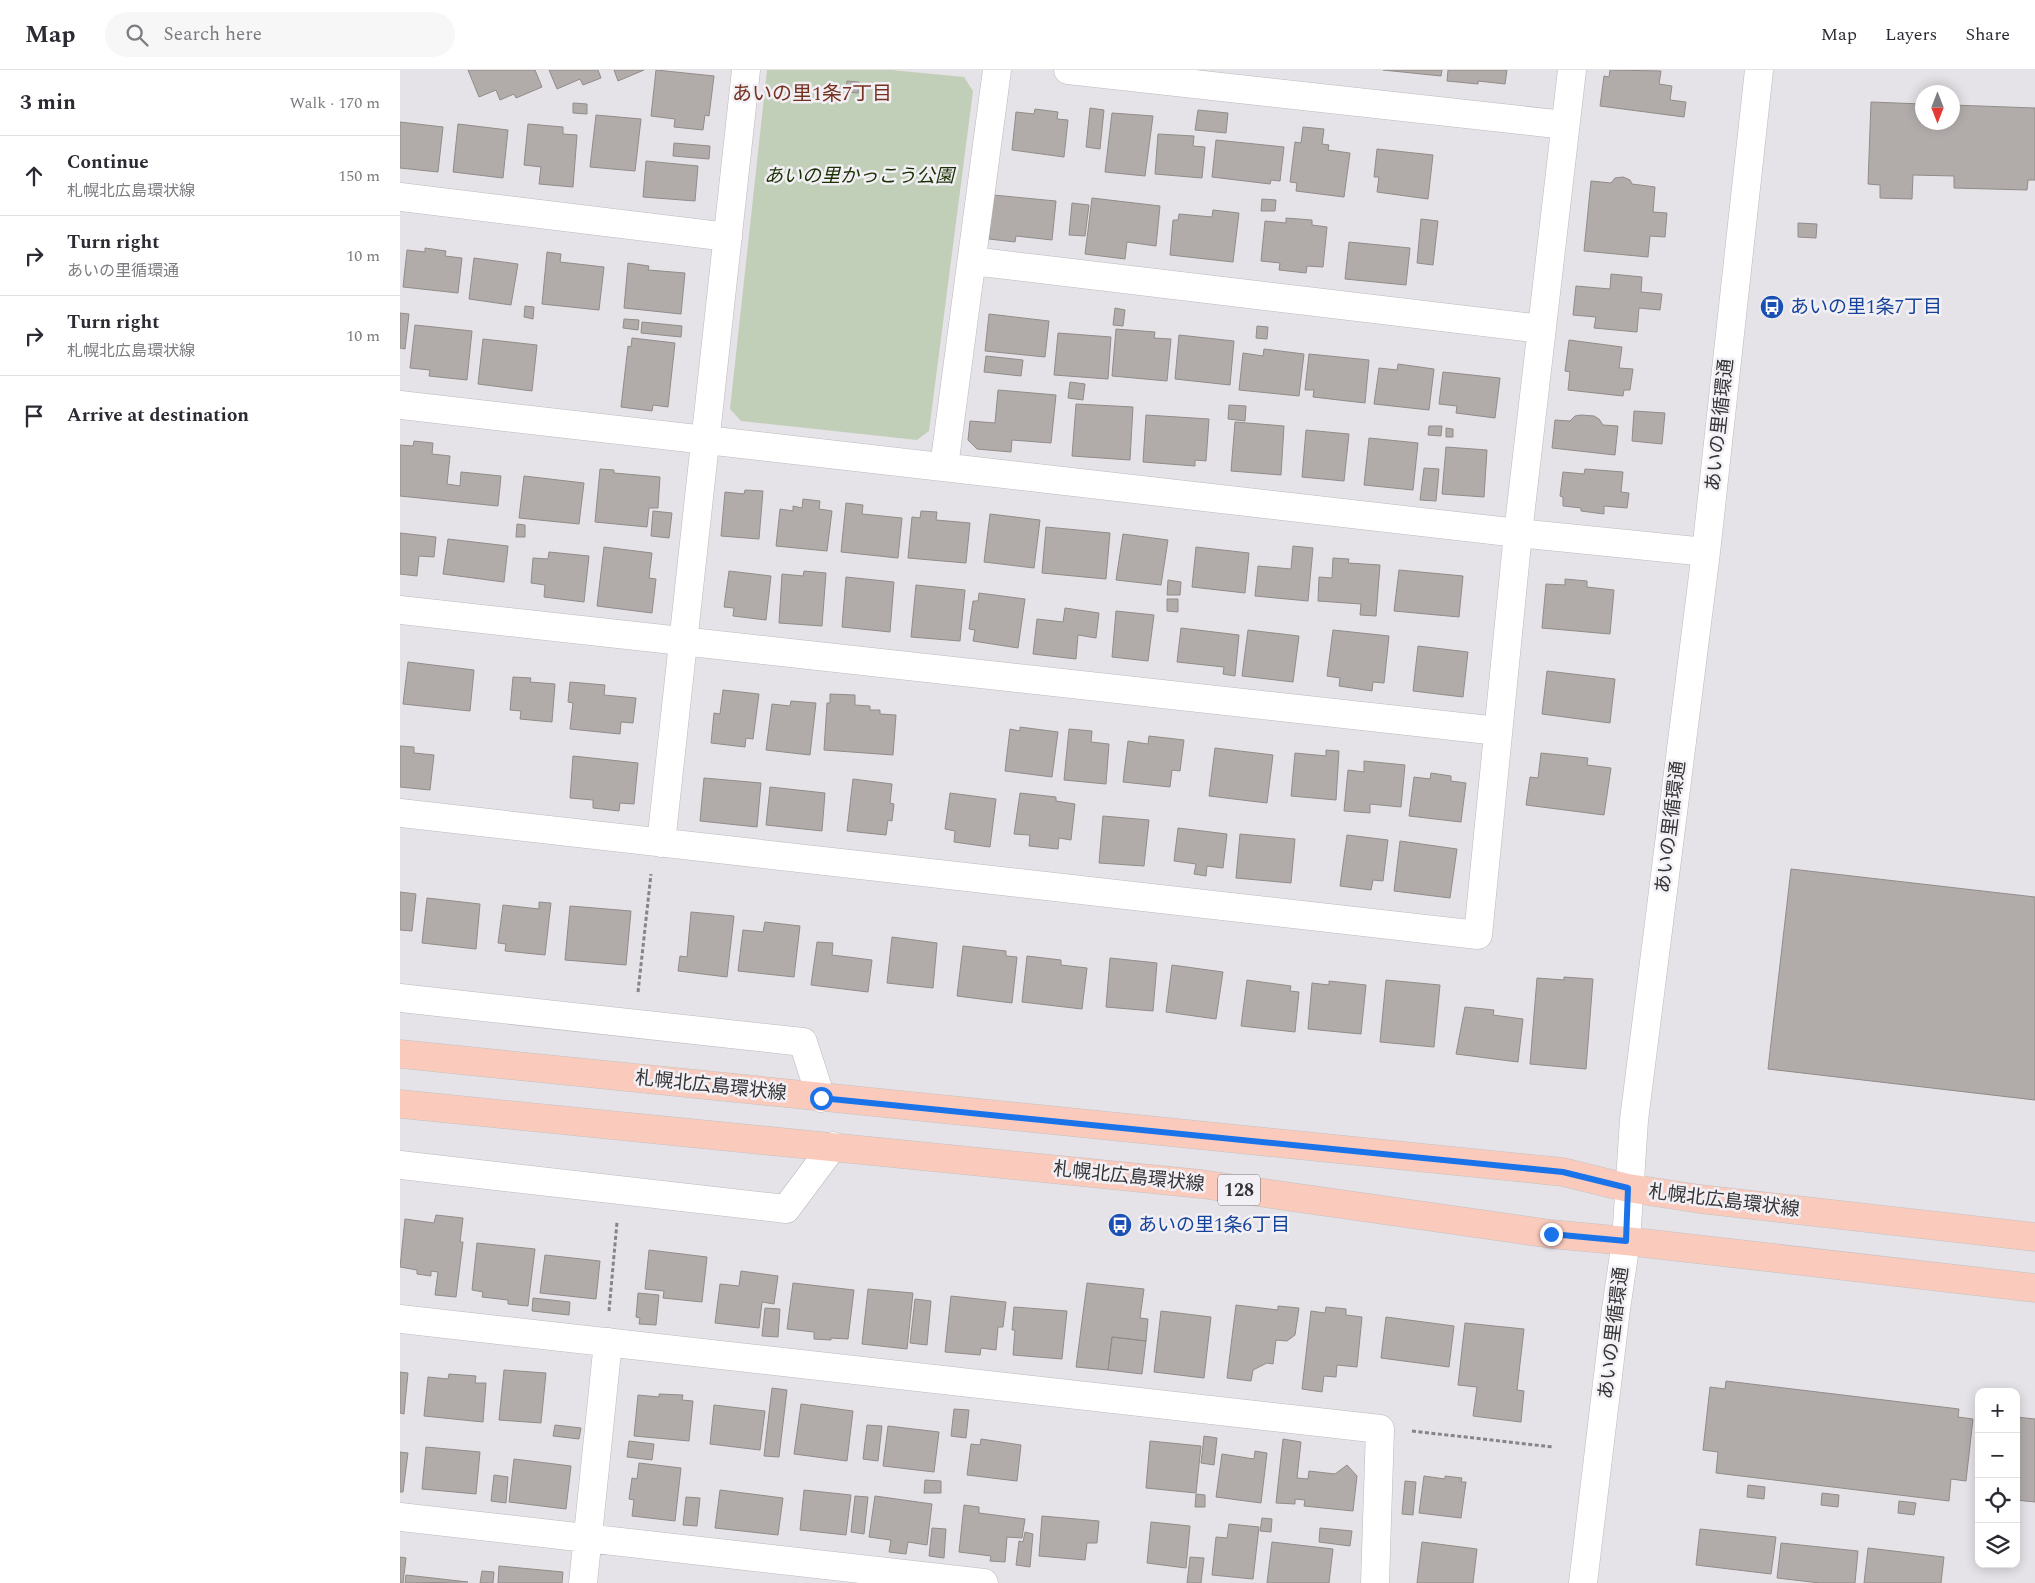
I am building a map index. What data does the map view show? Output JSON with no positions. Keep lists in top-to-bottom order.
{
  "streets": {
    "main road": ["札幌北広島環状線", "128"],
    "street": ["あいの里循環通"]
  },
  "crossings": [
    ["あいの里循環通", "札幌北広島環状線"]
  ],
  "districts": ["あいの里1条7丁目"],
  "parks": ["あいの里かっこう公園"],
  "places": {
    "bus stop": ["あいの里1条7丁目", "あいの里1条6丁目"]
  },
  "north": "bottom",
  "page": {
    "header": "Map",
    "search": "Search here",
    "nav": ["Map", "Layers", "Share"],
    "heading": ["3 min", "Walk · 170 m"],
    "list": [
      ["Continue", "札幌北広島環状線", "150 m"],
      ["Turn right", "あいの里循環通", "10 m"],
      ["Turn right", "札幌北広島環状線", "10 m"],
      "Arrive at destination"
    ],
    "map_buttons": ["+", "−"]
  }
}
